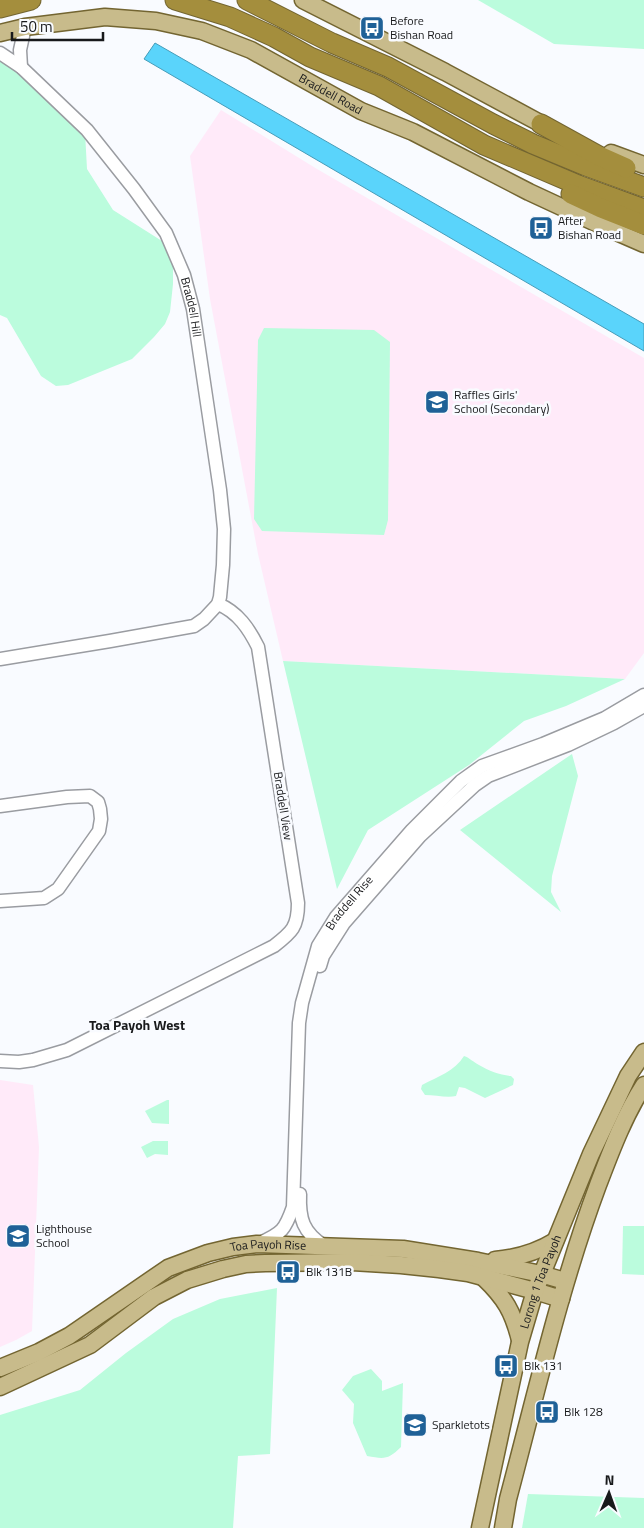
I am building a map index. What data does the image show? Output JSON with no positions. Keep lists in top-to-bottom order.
{
  "streets": {
    "highway": ["Braddell Road"],
    "main road": ["Toa Payoh Rise", "Lorong 1 Toa Payoh"],
    "street": ["Braddell Hill", "Braddell View", "Braddell Rise"]
  },
  "crossings": [
    ["Braddell Hill", "Braddell View"],
    ["Braddell Rise", "Toa Payoh Rise"],
    ["Toa Payoh Rise", "Lorong 1 Toa Payoh"]
  ],
  "districts": ["Toa Payoh West"],
  "places": {
    "bus stop": [
      "Before Bishan Road",
      "After Bishan Road",
      "Blk 131B",
      "Blk 131",
      "Blk 128"
    ],
    "school or university": ["Raffles Girls' School (Secondary)", "Lighthouse School", "Sparkletots"]
  },
  "scale_bar": "50 m",
  "north": "top"
}
